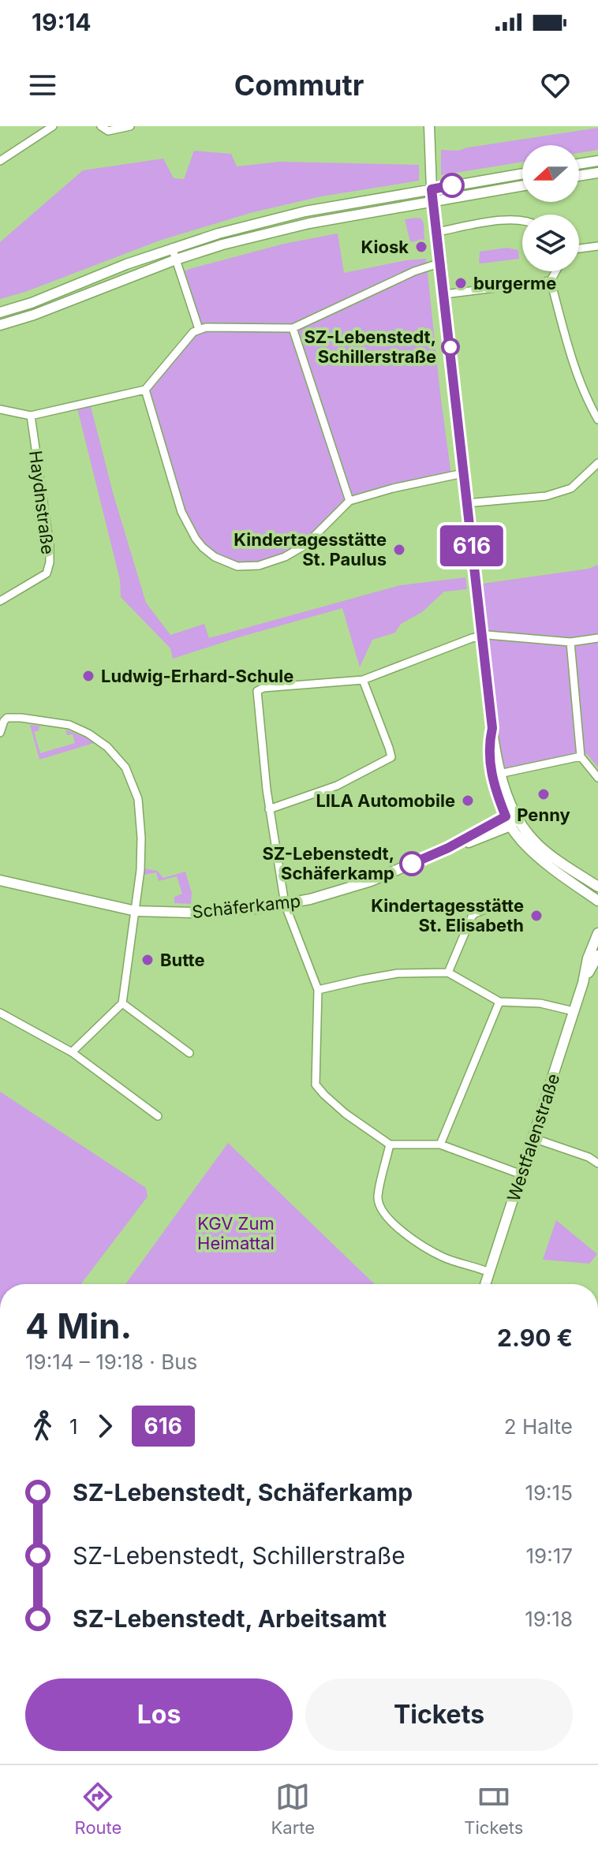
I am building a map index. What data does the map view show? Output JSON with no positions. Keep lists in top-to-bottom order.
{
  "streets": {
    "street": ["Haydnstraße", "Schäferkamp", "Westfalenstraße"]
  },
  "parks": ["KGV Zum Heimattal"],
  "places": [
    "Kiosk",
    "burgerme",
    "SZ-Lebenstedt, Schillerstraße",
    "Kindertagesstätte St. Paulus",
    "Ludwig-Erhard-Schule",
    "Penny",
    "LILA Automobile",
    "SZ-Lebenstedt, Schäferkamp",
    "Kindertagesstätte St. Elisabeth",
    "Butte"
  ],
  "lines": ["bus line 616"],
  "north": "left",
  "page": {
    "status": "19:14",
    "header": "Commutr",
    "on_map": "616",
    "heading": ["4 Min.", "19:14 – 19:18 · Bus", "2.90 €"],
    "legs": ["1", "616", "2 Halte"],
    "list": [
      {
        "name": "SZ-Lebenstedt, Schäferkamp",
        "value": "19:15"
      },
      {
        "name": "SZ-Lebenstedt, Schillerstraße",
        "value": "19:17"
      },
      {
        "name": "SZ-Lebenstedt, Arbeitsamt",
        "value": "19:18"
      }
    ],
    "buttons": ["Los", "Tickets"],
    "tabs": ["Route", "Karte", "Tickets"]
  }
}
